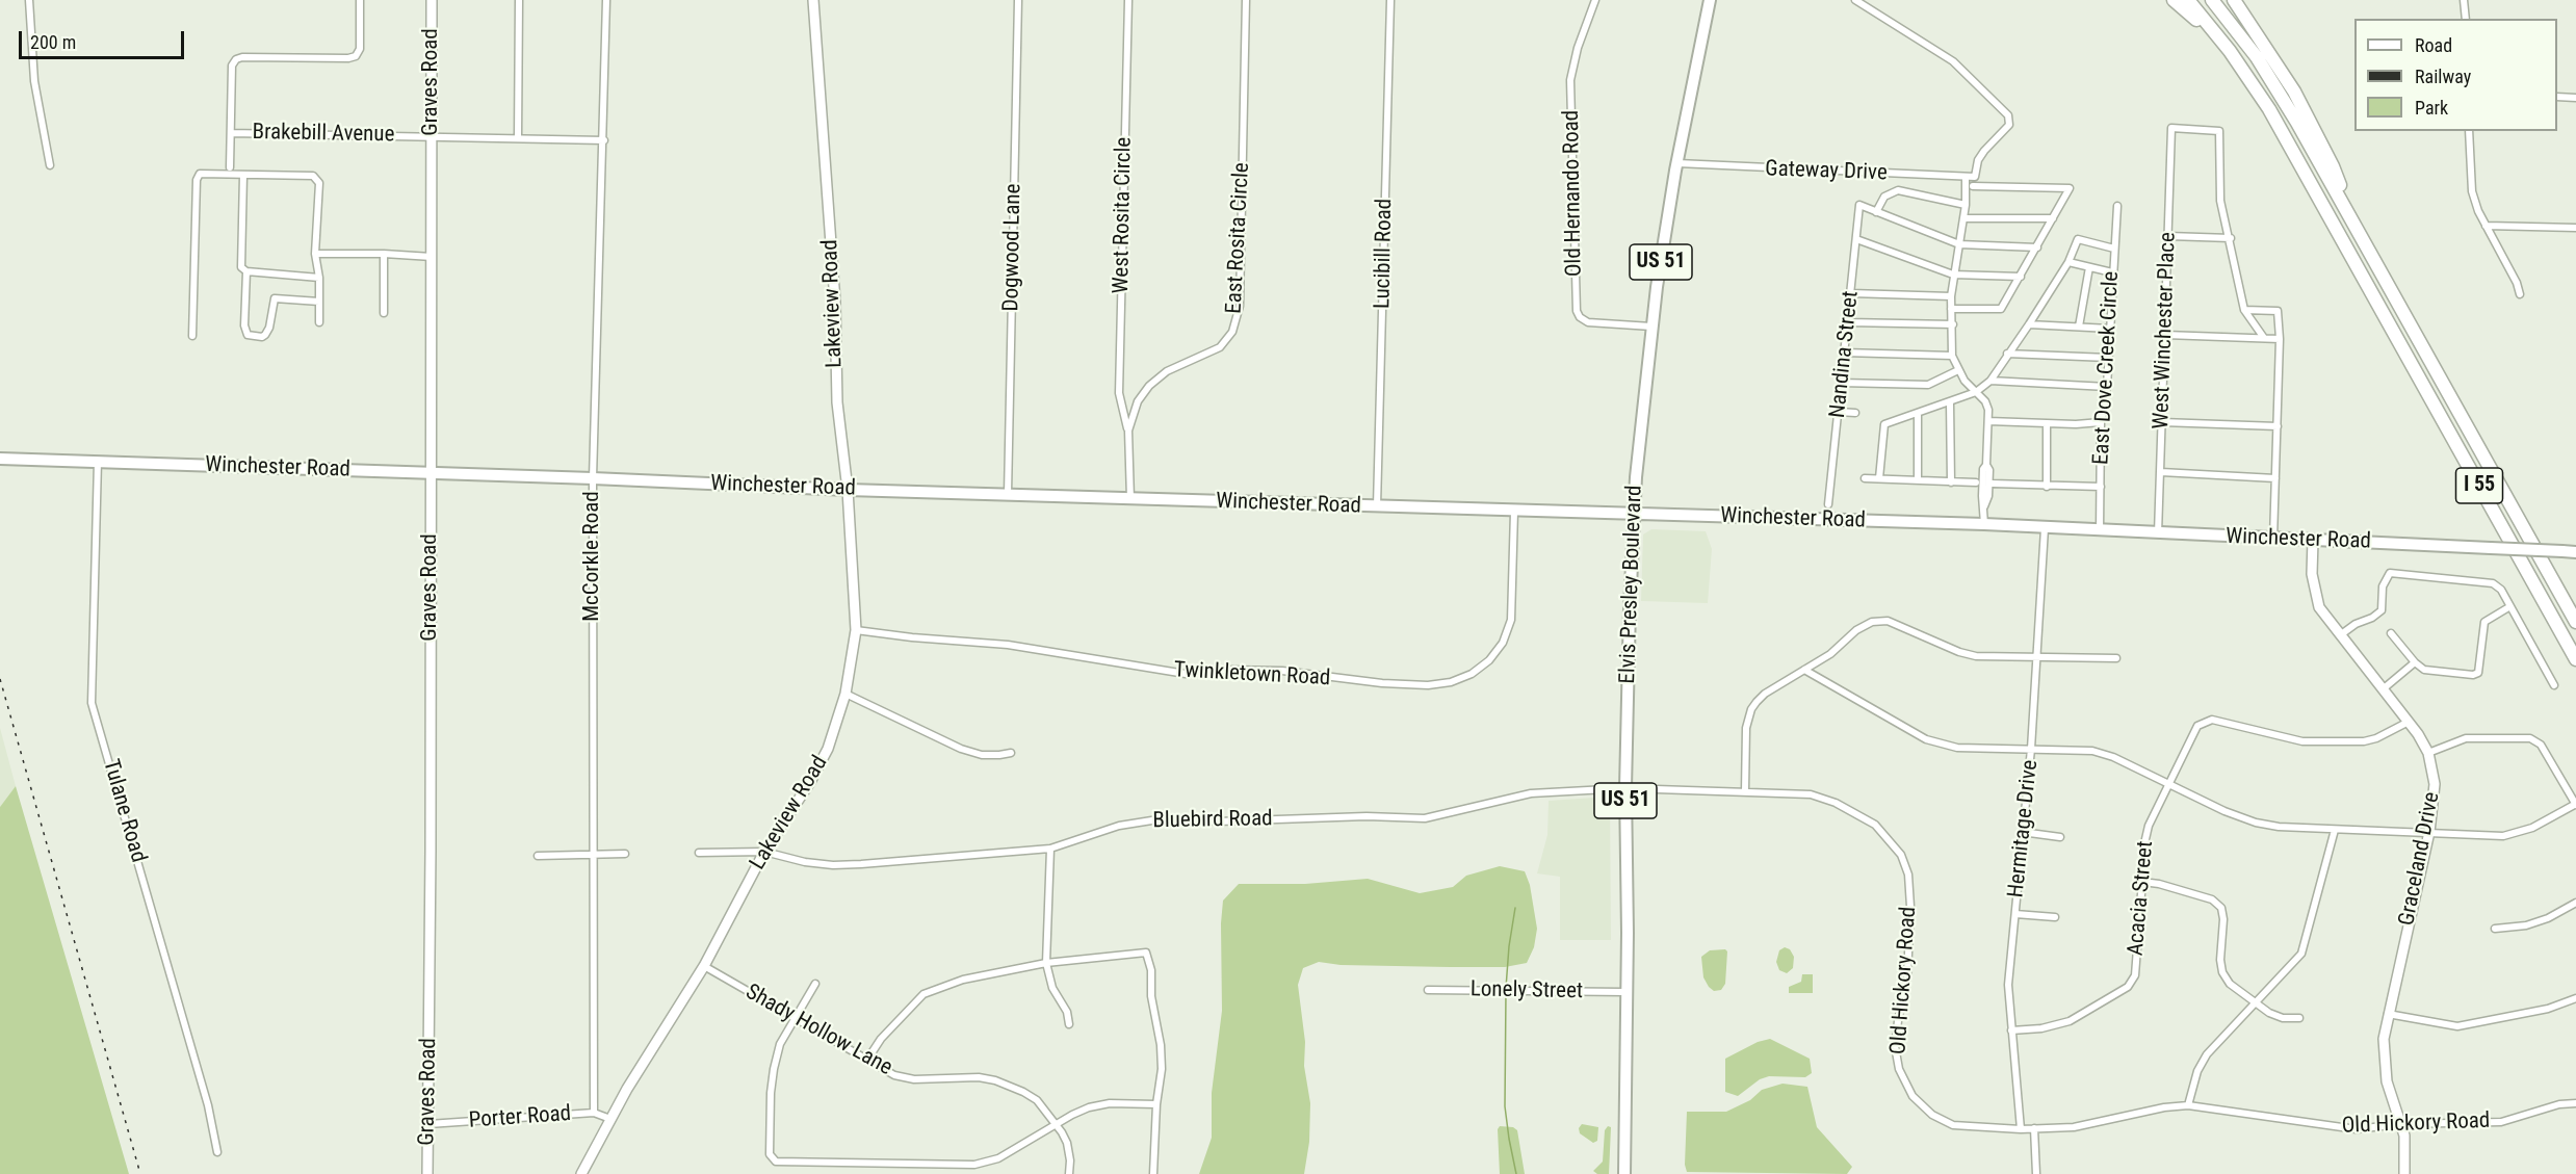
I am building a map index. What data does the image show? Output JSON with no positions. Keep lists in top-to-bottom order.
{
  "streets": {
    "highway": ["I 55"],
    "main road": ["US 51", "Winchester Road", "Elvis Presley Boulevard"],
    "street": [
      "Graves Road",
      "Brakebill Avenue",
      "Gateway Drive",
      "Old Hernando Road",
      "West Rosita Circle",
      "East Rosita Circle",
      "Dogwood Lane",
      "Lucibill Road",
      "Lakeview Road",
      "West Winchester Place",
      "Nandina Street",
      "East Dove Creek Circle",
      "McCorkle Road",
      "Twinkletown Road",
      "Tulane Road",
      "Bluebird Road",
      "Hermitage Drive",
      "Graceland Drive",
      "Acacia Street",
      "Old Hickory Road",
      "Lonely Street",
      "Shady Hollow Lane",
      "Porter Road"
    ]
  },
  "crossings": [
    ["Graves Road", "Brakebill Avenue"],
    ["Graves Road", "Winchester Road"],
    ["Graves Road", "Porter Road"],
    ["Brakebill Avenue", "McCorkle Road"],
    ["Gateway Drive", "Elvis Presley Boulevard"],
    ["Old Hernando Road", "Elvis Presley Boulevard"],
    ["West Rosita Circle", "East Rosita Circle"],
    ["East Rosita Circle", "Winchester Road"],
    ["Dogwood Lane", "Winchester Road"],
    ["Lucibill Road", "Winchester Road"],
    ["Lakeview Road", "Winchester Road"],
    ["Lakeview Road", "Twinkletown Road"],
    ["Lakeview Road", "Bluebird Road"],
    ["Lakeview Road", "Shady Hollow Lane"],
    ["Lakeview Road", "Porter Road"],
    ["West Winchester Place", "Winchester Road"],
    ["East Dove Creek Circle", "Winchester Road"],
    ["Winchester Road", "McCorkle Road"],
    ["Winchester Road", "Elvis Presley Boulevard"],
    ["Winchester Road", "Twinkletown Road"],
    ["Winchester Road", "Tulane Road"],
    ["Winchester Road", "Hermitage Drive"],
    ["Winchester Road", "Graceland Drive"],
    ["McCorkle Road", "Porter Road"],
    ["Elvis Presley Boulevard", "Bluebird Road"],
    ["Elvis Presley Boulevard", "Old Hickory Road"],
    ["Elvis Presley Boulevard", "Lonely Street"],
    ["Bluebird Road", "Old Hickory Road"],
    ["Hermitage Drive", "Acacia Street"],
    ["Hermitage Drive", "Old Hickory Road"],
    ["Graceland Drive", "Acacia Street"],
    ["Graceland Drive", "Old Hickory Road"]
  ],
  "legend": ["Road", "Railway", "Park"],
  "scale_bar": "200 m"
}
